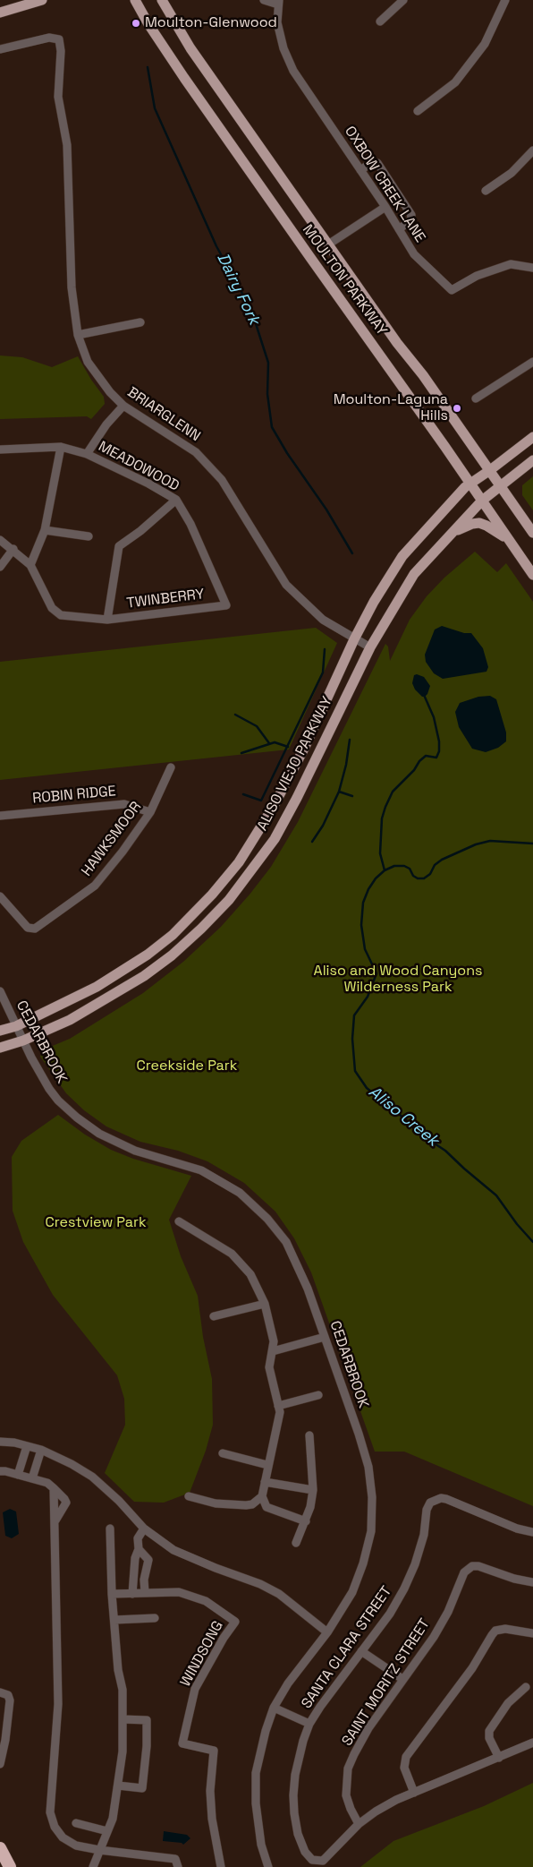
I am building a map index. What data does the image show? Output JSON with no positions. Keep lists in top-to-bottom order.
{
  "streets": {
    "main road": ["MOULTON PARKWAY", "ALISO VIEJO PARKWAY"],
    "street": [
      "OXBOW CREEK LANE",
      "BRIARGLENN",
      "MEADOWOOD",
      "TWINBERRY",
      "ROBIN RIDGE",
      "HAWKSMOOR",
      "CEDARBROOK",
      "SANTA CLARA STREET",
      "WINDSONG",
      "SAINT MORITZ STREET"
    ]
  },
  "crossings": [
    ["MOULTON PARKWAY", "ALISO VIEJO PARKWAY"],
    ["BRIARGLENN", "ALISO VIEJO PARKWAY"],
    ["MEADOWOOD", "TWINBERRY"],
    ["ALISO VIEJO PARKWAY", "CEDARBROOK"],
    ["ROBIN RIDGE", "HAWKSMOOR"],
    ["SANTA CLARA STREET", "SAINT MORITZ STREET"]
  ],
  "water": ["Dairy Fork", "Aliso Creek"],
  "parks": ["Aliso and Wood Canyons Wilderness Park", "Creekside Park", "Crestview Park"],
  "places": ["Moulton-Glenwood", "Moulton-Laguna Hills"]
}
